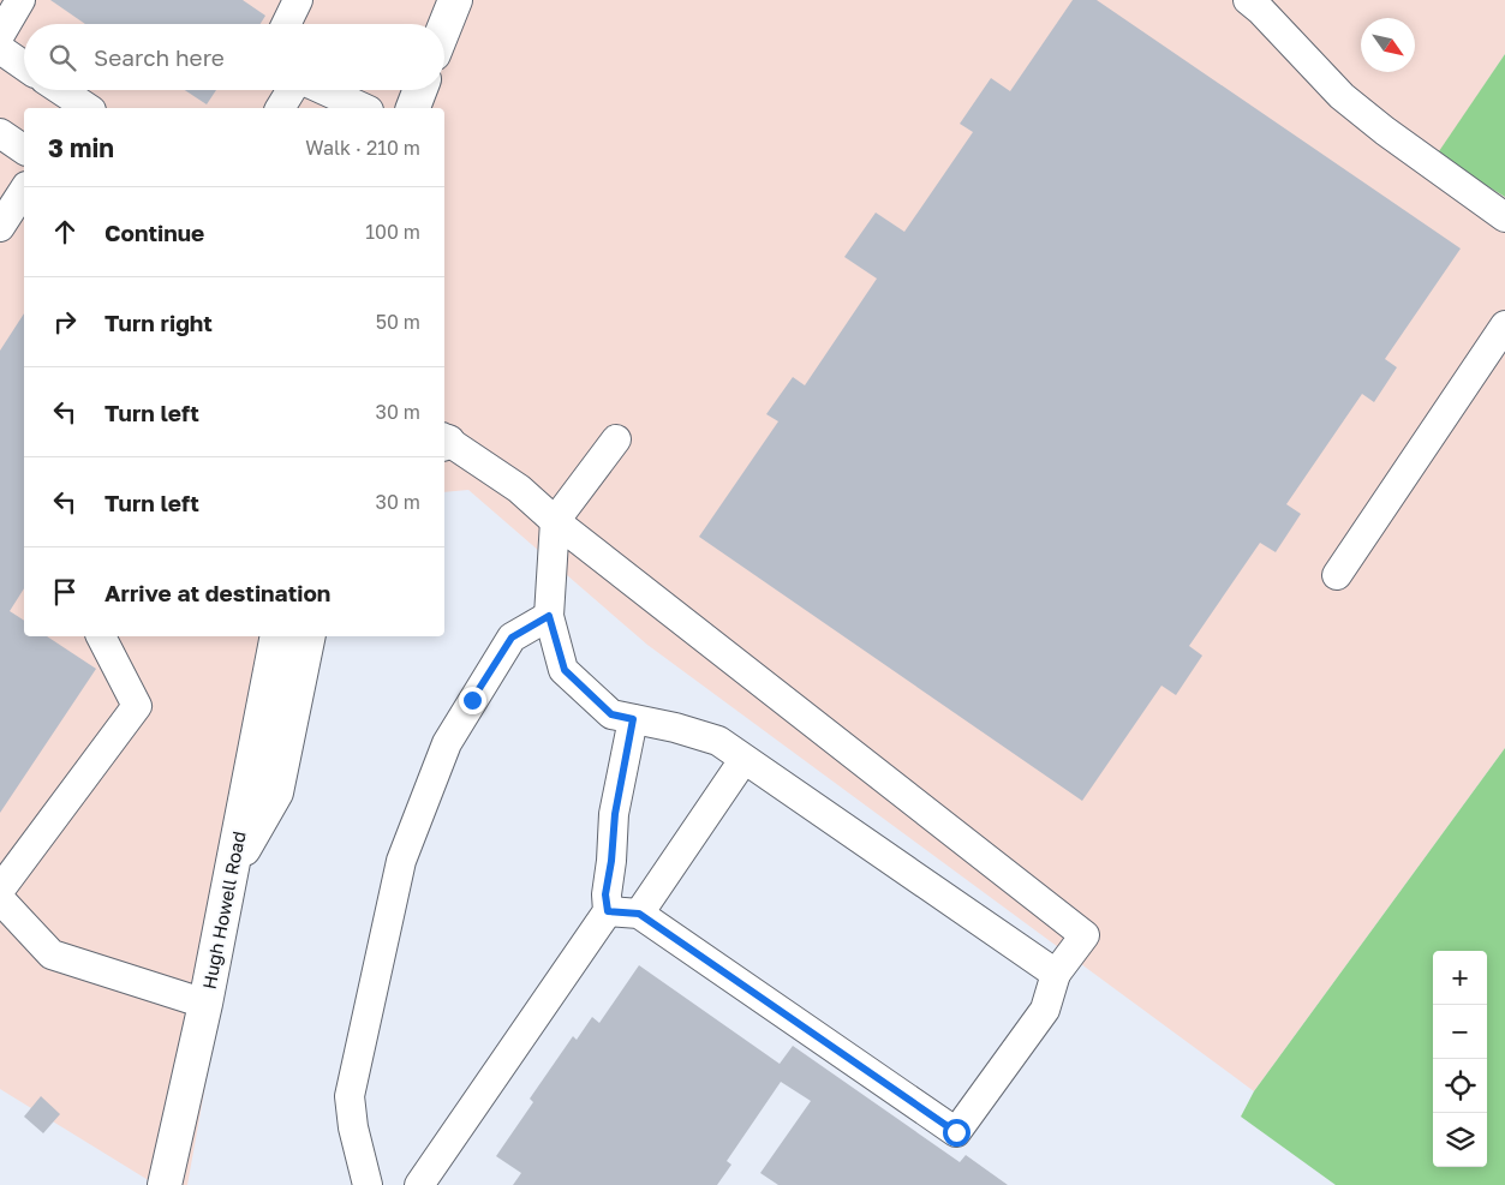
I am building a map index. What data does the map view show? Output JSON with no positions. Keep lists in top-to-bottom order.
{
  "streets": {
    "main road": ["Hugh Howell Road"]
  },
  "north": "bottom right",
  "page": {
    "search": "Search here",
    "heading": ["3 min", "Walk · 210 m"],
    "list": [
      ["Continue", "100 m"],
      ["Turn right", "50 m"],
      ["Turn left", "30 m"],
      ["Turn left", "30 m"],
      "Arrive at destination"
    ],
    "map_buttons": ["+", "−"]
  }
}
